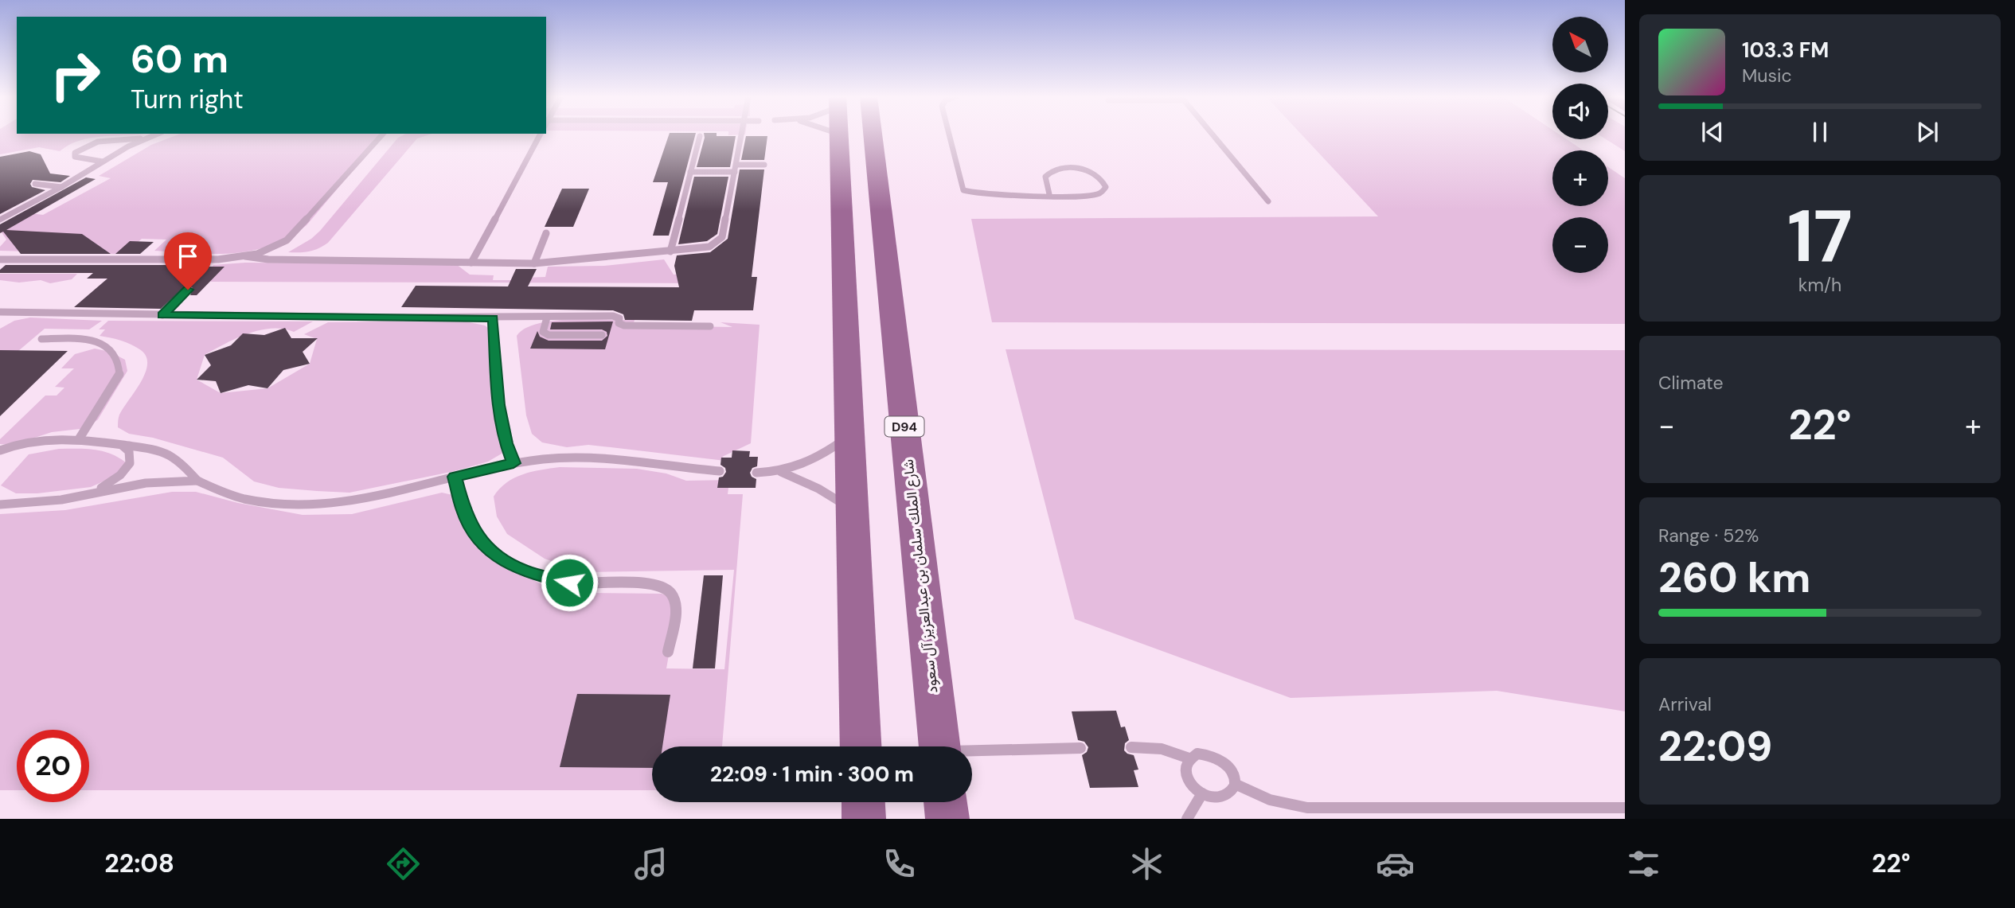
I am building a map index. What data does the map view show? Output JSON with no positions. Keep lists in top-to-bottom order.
{
  "streets": {
    "main road": ["D94", "شارع الملك سلمان بن عبدالعزيز آل سعود"]
  },
  "north": "top left",
  "page": {
    "map_buttons": ["+", "−"],
    "turn": ["60 m", "Turn right"],
    "song": ["103.3 FM", "Music"],
    "tile": [
      ["17", "km/h"],
      "Climate",
      ["Range · 52%", "260 km"],
      ["Arrival", "22:09"]
    ],
    "heat": ["−", "22°", "+"],
    "limit": "20",
    "trip": "22:09 · 1 min · 300 m",
    "tabs": ["22:08", "22°"]
  }
}
